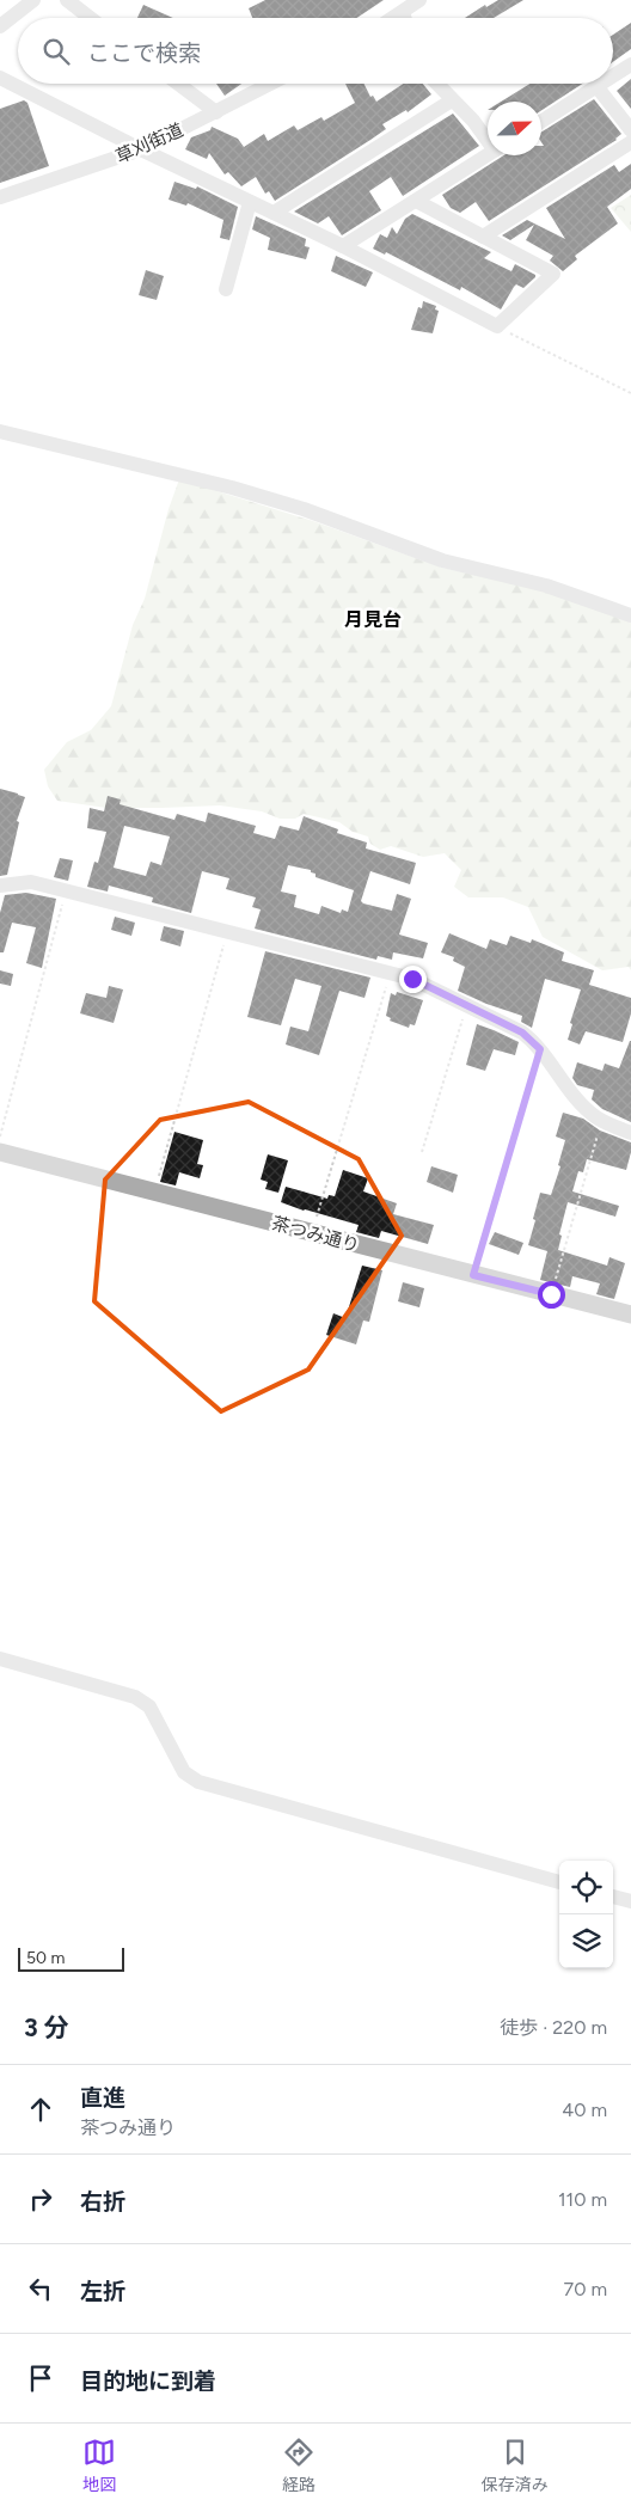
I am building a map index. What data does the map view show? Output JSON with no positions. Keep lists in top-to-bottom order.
{
  "streets": {
    "main road": ["茶つみ通り"],
    "street": ["草刈街道"]
  },
  "districts": ["月見台"],
  "scale_bar": "50 m",
  "north": "right",
  "page": {
    "search": "ここで検索",
    "scale": "50 m",
    "heading": ["3 分", "徒歩 · 220 m"],
    "list": [
      ["直進", "茶つみ通り", "40 m"],
      ["右折", "110 m"],
      ["左折", "70 m"],
      "目的地に到着"
    ],
    "nav": ["地図", "経路", "保存済み"]
  }
}
